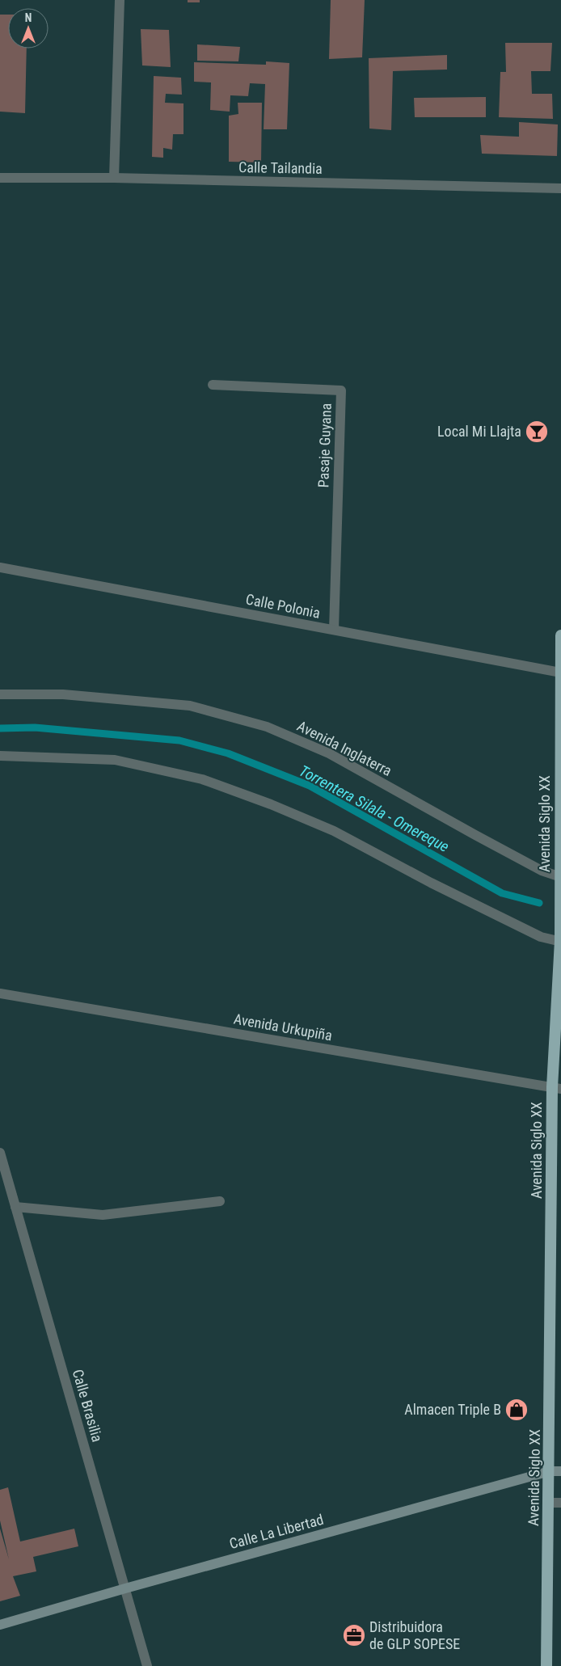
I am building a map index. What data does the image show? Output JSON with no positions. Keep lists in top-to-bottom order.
{
  "streets": {
    "highway": ["Avenida Siglo XX"],
    "main road": ["Calle La Libertad"],
    "street": [
      "Calle Tailandia",
      "Pasaje Guyana",
      "Calle Polonia",
      "Avenida Inglaterra",
      "Avenida Urkupiña",
      "Calle Brasilia"
    ]
  },
  "crossings": [
    ["Pasaje Guyana", "Calle Polonia"],
    ["Calle Polonia", "Avenida Siglo XX"],
    ["Avenida Inglaterra", "Avenida Siglo XX"],
    ["Avenida Siglo XX", "Avenida Urkupiña"],
    ["Avenida Siglo XX", "Calle La Libertad"],
    ["Calle Brasilia", "Calle La Libertad"]
  ],
  "water": ["Torrentera Silala - Omereque"],
  "places": {
    "bar": ["Local Mi Llajta"],
    "shop": ["Almacen Triple B"],
    "office": ["Distribuidora de GLP SOPESE"]
  },
  "north": "top"
}
